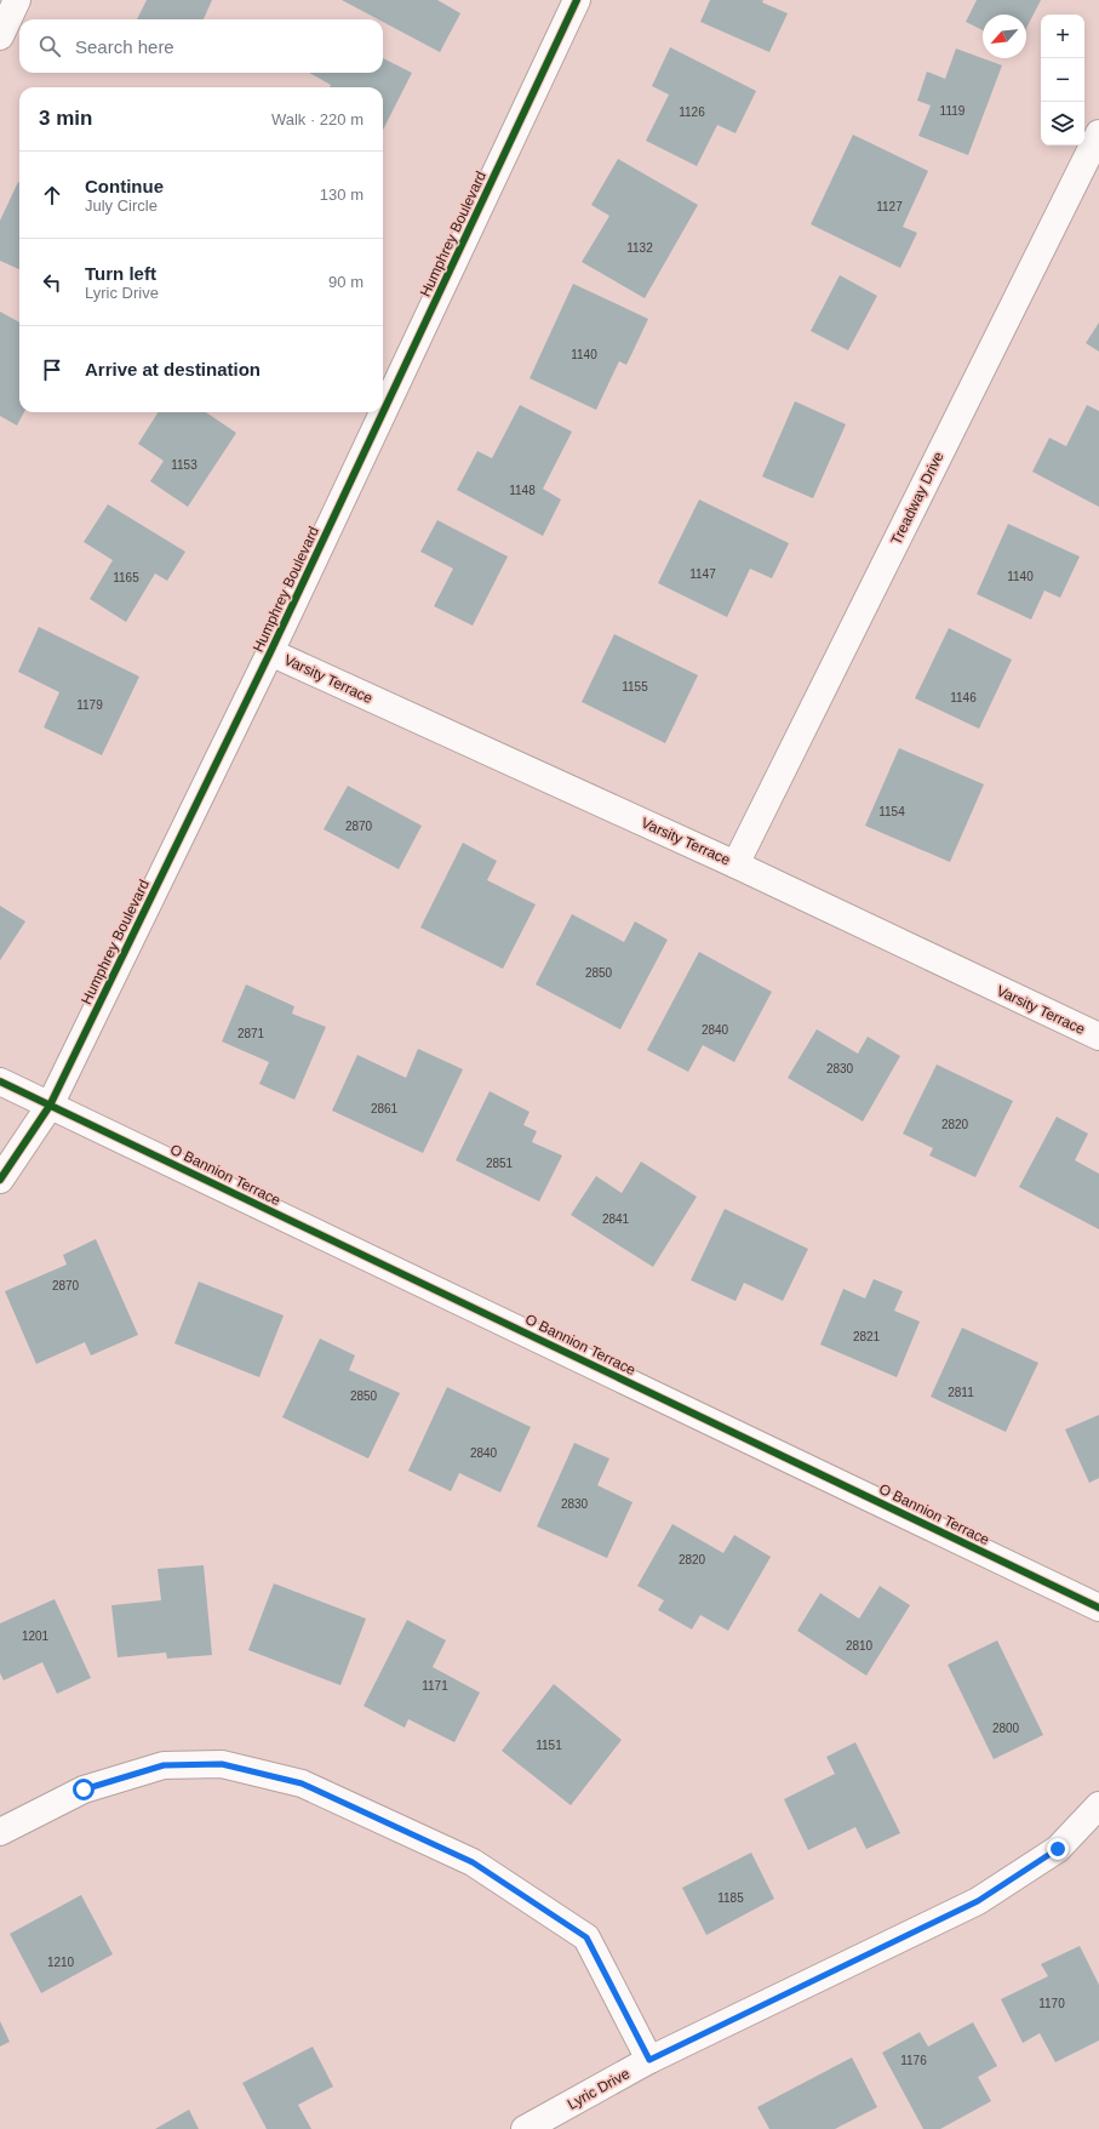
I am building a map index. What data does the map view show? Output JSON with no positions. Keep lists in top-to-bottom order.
{
  "streets": {
    "street": [
      "Humphrey Boulevard",
      "Treadway Drive",
      "Varsity Terrace",
      "O Bannion Terrace",
      "Lyric Drive"
    ]
  },
  "crossings": [
    ["Humphrey Boulevard", "Varsity Terrace"],
    ["Humphrey Boulevard", "O Bannion Terrace"],
    ["Treadway Drive", "Varsity Terrace"]
  ],
  "house_numbers": [
    "1119",
    "1126",
    "1127",
    "1132",
    "1140",
    "1153",
    "1148",
    "1147",
    "1140",
    "1165",
    "1155",
    "1146",
    "1179",
    "1154",
    "2870",
    "2850",
    "2840",
    "2871",
    "2830",
    "2861",
    "2820",
    "2851",
    "2841",
    "2870",
    "2821",
    "2811",
    "2850",
    "2840",
    "2830",
    "2820",
    "1201",
    "2810",
    "1171",
    "2800",
    "1151",
    "1185",
    "1210",
    "1170",
    "1176"
  ],
  "north": "bottom left",
  "page": {
    "map_buttons": ["+", "−"],
    "search": "Search here",
    "heading": ["3 min", "Walk · 220 m"],
    "list": [
      ["Continue", "July Circle", "130 m"],
      ["Turn left", "Lyric Drive", "90 m"],
      "Arrive at destination"
    ]
  }
}
